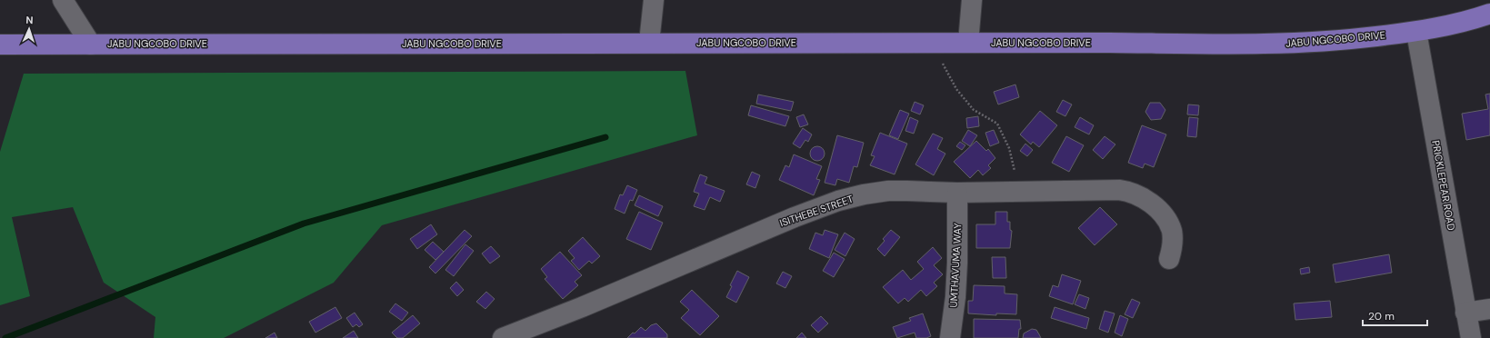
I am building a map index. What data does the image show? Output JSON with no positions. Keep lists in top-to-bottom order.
{
  "streets": {
    "main road": ["JABU NGCOBO DRIVE"],
    "street": ["PRICKLEPEAR ROAD", "ISITHEBE STREET", "UMTHAVUMA WAY"]
  },
  "crossings": [
    ["JABU NGCOBO DRIVE", "PRICKLEPEAR ROAD"],
    ["ISITHEBE STREET", "UMTHAVUMA WAY"]
  ],
  "scale_bar": "20 m",
  "north": "top"
}
